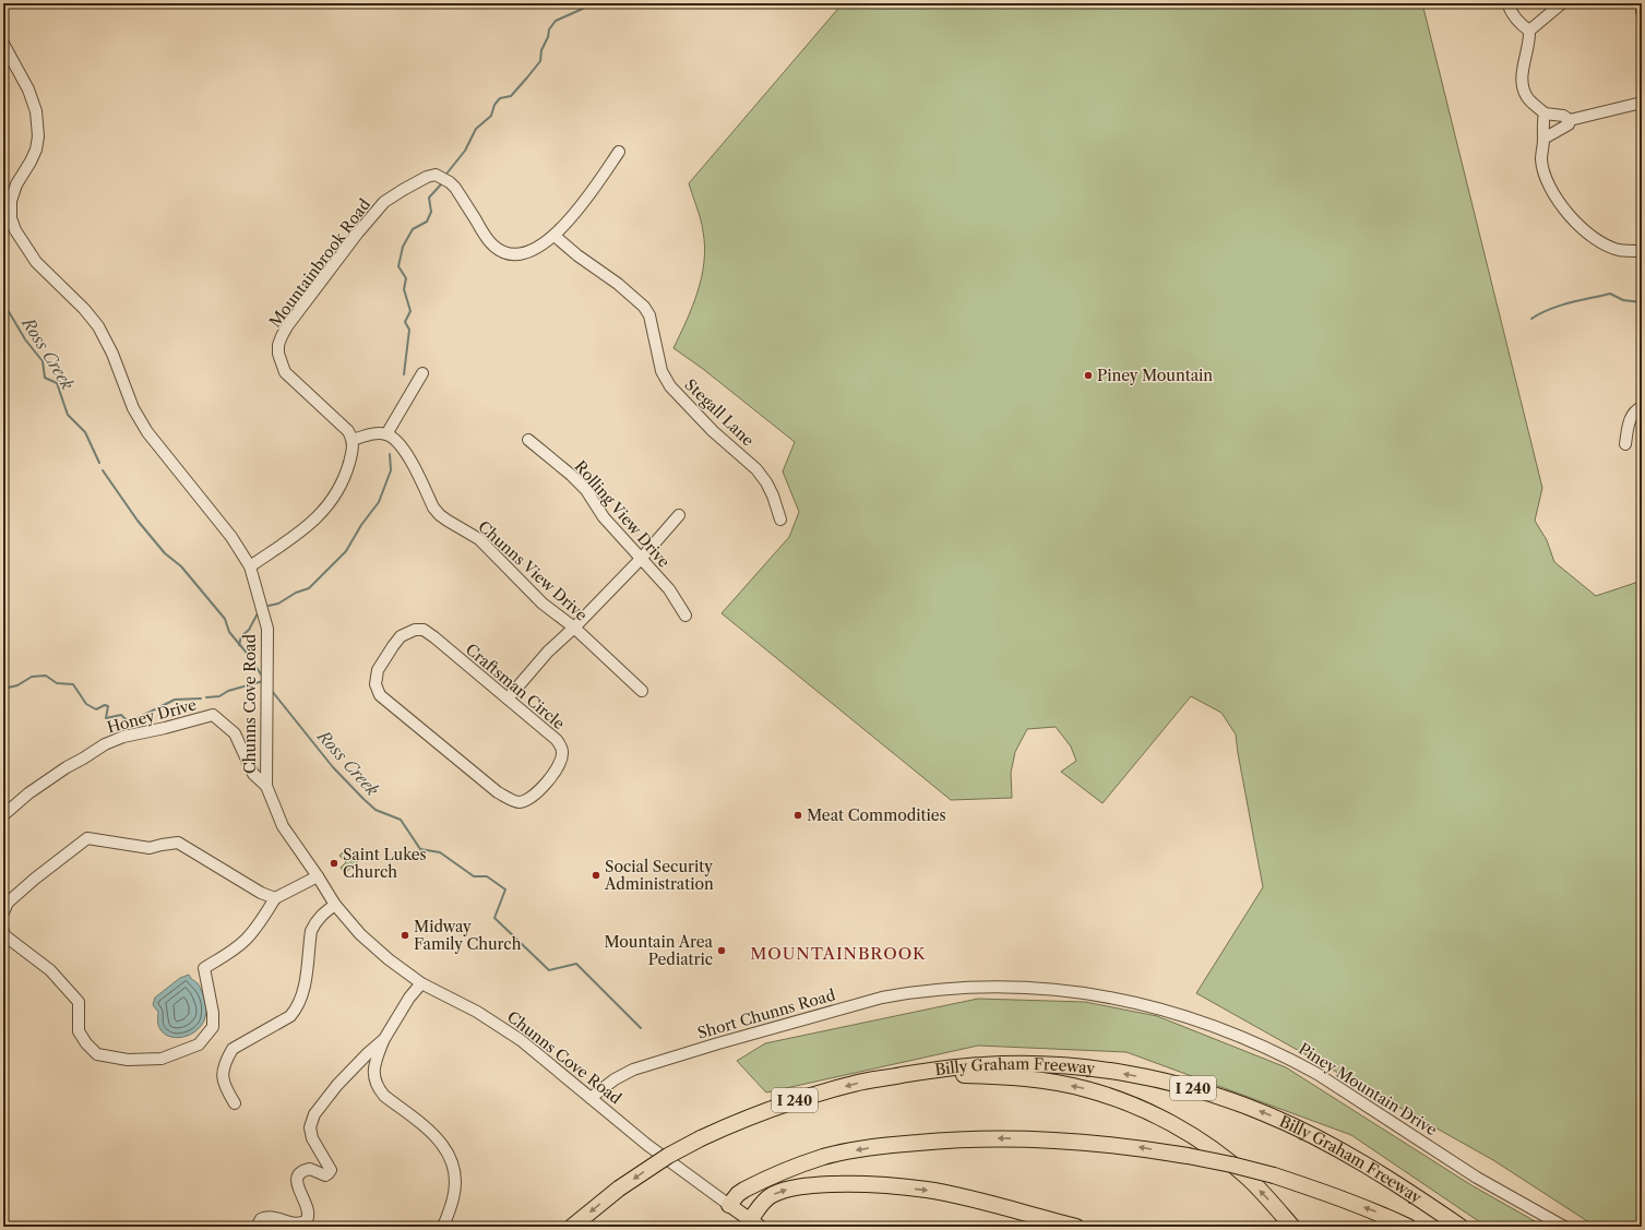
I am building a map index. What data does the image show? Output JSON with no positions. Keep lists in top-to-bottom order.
{
  "streets": {
    "highway": ["Billy Graham Freeway", "I 240"],
    "main road": ["Chunns Cove Road"],
    "street": [
      "Mountainbrook Road",
      "Stegall Lane",
      "Rolling View Drive",
      "Chunns View Drive",
      "Craftsman Circle",
      "Honey Drive",
      "Short Chunns Road",
      "Piney Mountain Drive"
    ]
  },
  "crossings": [
    ["Mountainbrook Road", "Stegall Lane"],
    ["Chunns Cove Road", "Honey Drive"],
    ["Chunns Cove Road", "Short Chunns Road"],
    ["Short Chunns Road", "Piney Mountain Drive"]
  ],
  "districts": ["MOUNTAINBROOK"],
  "water": ["Ross Creek"],
  "places": [
    "Piney Mountain",
    "Meat Commodities",
    "Saint Lukes Church",
    "Social Security Administration",
    "Midway Family Church",
    "Mountain Area Pediatric"
  ]
}
